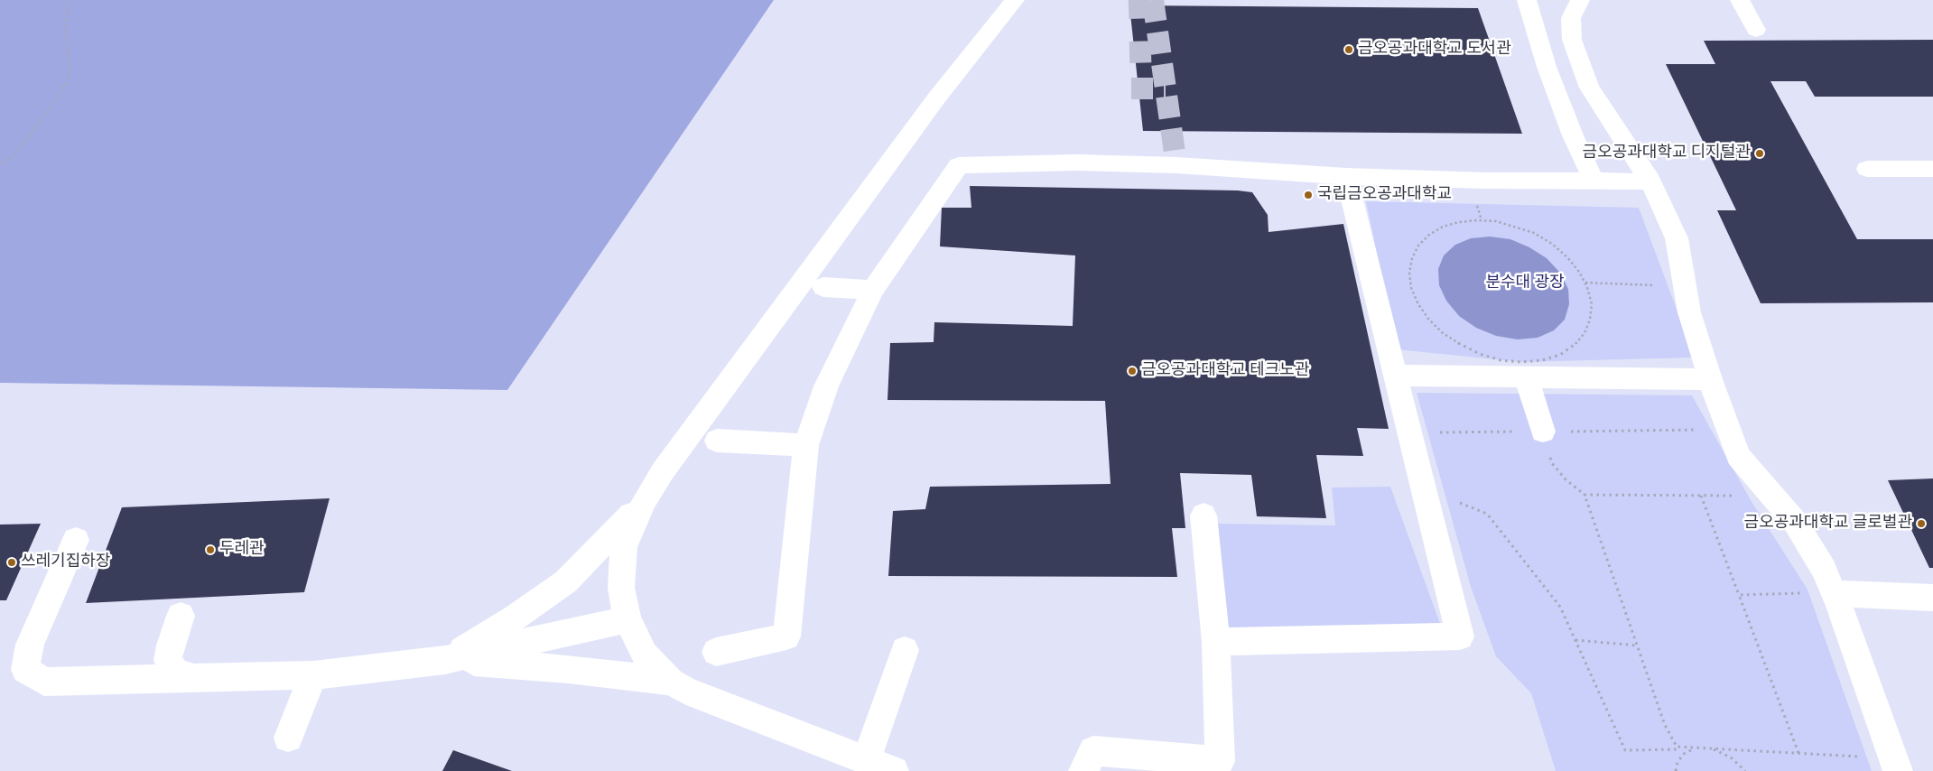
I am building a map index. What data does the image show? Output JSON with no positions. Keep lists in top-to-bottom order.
{
  "parks": ["분수대 광장"],
  "places": [
    "금오공과대학교 도서관",
    "금오공과대학교 디지털관",
    "국립금오공과대학교",
    "금오공과대학교 테크노관",
    "금오공과대학교 글로벌관",
    "두레관",
    "쓰레기집하장"
  ]
}
